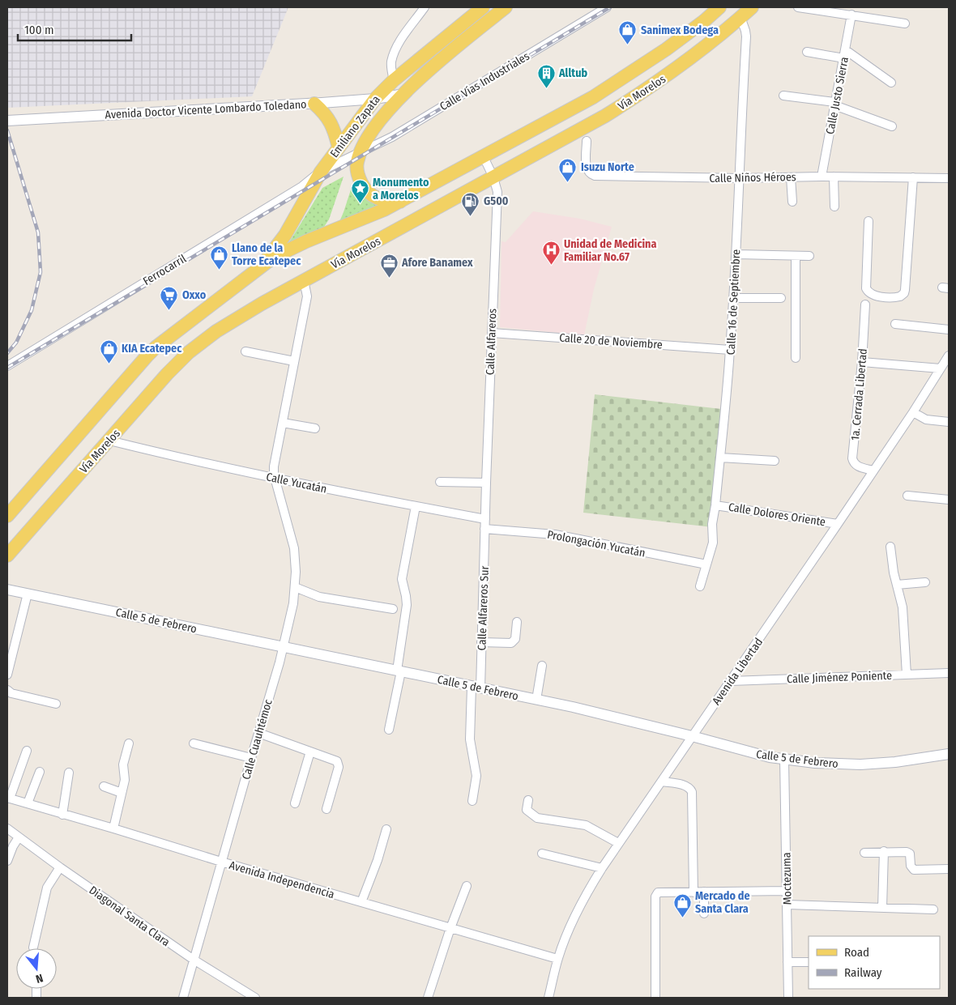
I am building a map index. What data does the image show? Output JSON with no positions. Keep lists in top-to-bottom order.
{
  "streets": {
    "main road": ["Vía Morelos", "Emiliano Zapata"],
    "street": [
      "Calle Vías Industriales",
      "Calle Justo Sierra",
      "Avenida Doctor Vicente Lombardo Toledano",
      "Calle Niños Héroes",
      "Ferrocarril",
      "Calle 16 de Septiembre",
      "Calle 20 de Noviembre",
      "Calle Alfareros",
      "1a. Cerrada Libertad",
      "Calle Yucatán",
      "Calle Dolores Oriente",
      "Prolongación Yucatán",
      "Calle Alfareros Sur",
      "Calle 5 de Febrero",
      "Avenida Libertad",
      "Calle Jiménez Poniente",
      "Calle Cuauhtémoc",
      "Moctezuma",
      "Avenida Independencia",
      "Diagonal Santa Clara"
    ]
  },
  "crossings": [
    ["Calle Vías Industriales", "Emiliano Zapata"],
    ["Calle Vías Industriales", "Ferrocarril"],
    ["Vía Morelos", "Emiliano Zapata"],
    ["Vía Morelos", "Calle 16 de Septiembre"],
    ["Vía Morelos", "Calle Alfareros"],
    ["Vía Morelos", "Calle Yucatán"],
    ["Vía Morelos", "Calle Cuauhtémoc"],
    ["Calle Justo Sierra", "Calle Niños Héroes"],
    ["Avenida Doctor Vicente Lombardo Toledano", "Emiliano Zapata"],
    ["Emiliano Zapata", "Ferrocarril"],
    ["Calle Niños Héroes", "Calle 16 de Septiembre"],
    ["Calle 16 de Septiembre", "Calle 20 de Noviembre"],
    ["Calle 16 de Septiembre", "Calle Dolores Oriente"],
    ["Calle 16 de Septiembre", "Prolongación Yucatán"],
    ["Calle 20 de Noviembre", "Calle Alfareros"],
    ["Calle Alfareros", "Calle Yucatán"],
    ["Calle Alfareros", "Prolongación Yucatán"],
    ["Calle Alfareros", "Calle Alfareros Sur"],
    ["1a. Cerrada Libertad", "Avenida Libertad"],
    ["Calle Yucatán", "Calle Cuauhtémoc"],
    ["Calle Dolores Oriente", "Avenida Libertad"],
    ["Prolongación Yucatán", "Calle Alfareros Sur"],
    ["Calle Alfareros Sur", "Calle 5 de Febrero"],
    ["Calle 5 de Febrero", "Avenida Libertad"],
    ["Calle 5 de Febrero", "Calle Cuauhtémoc"],
    ["Calle 5 de Febrero", "Moctezuma"],
    ["Avenida Libertad", "Calle Jiménez Poniente"],
    ["Avenida Libertad", "Avenida Independencia"],
    ["Calle Cuauhtémoc", "Avenida Independencia"],
    ["Calle Cuauhtémoc", "Diagonal Santa Clara"]
  ],
  "places": {
    "shop": [
      "Sanimex Bodega",
      "Isuzu Norte",
      "Llano de la Torre Ecatepec",
      "KIA Ecatepec",
      "Mercado de Santa Clara"
    ],
    "building": ["Alltub"],
    "place": ["Monumento a Morelos"],
    "fuel station": ["G500"],
    "hospital": ["Unidad de Medicina Familiar No.67"],
    "office": ["Afore Banamex"],
    "supermarket": ["Oxxo"]
  },
  "legend": ["Road", "Railway"],
  "scale_bar": "100 m",
  "north": "bottom"
}
